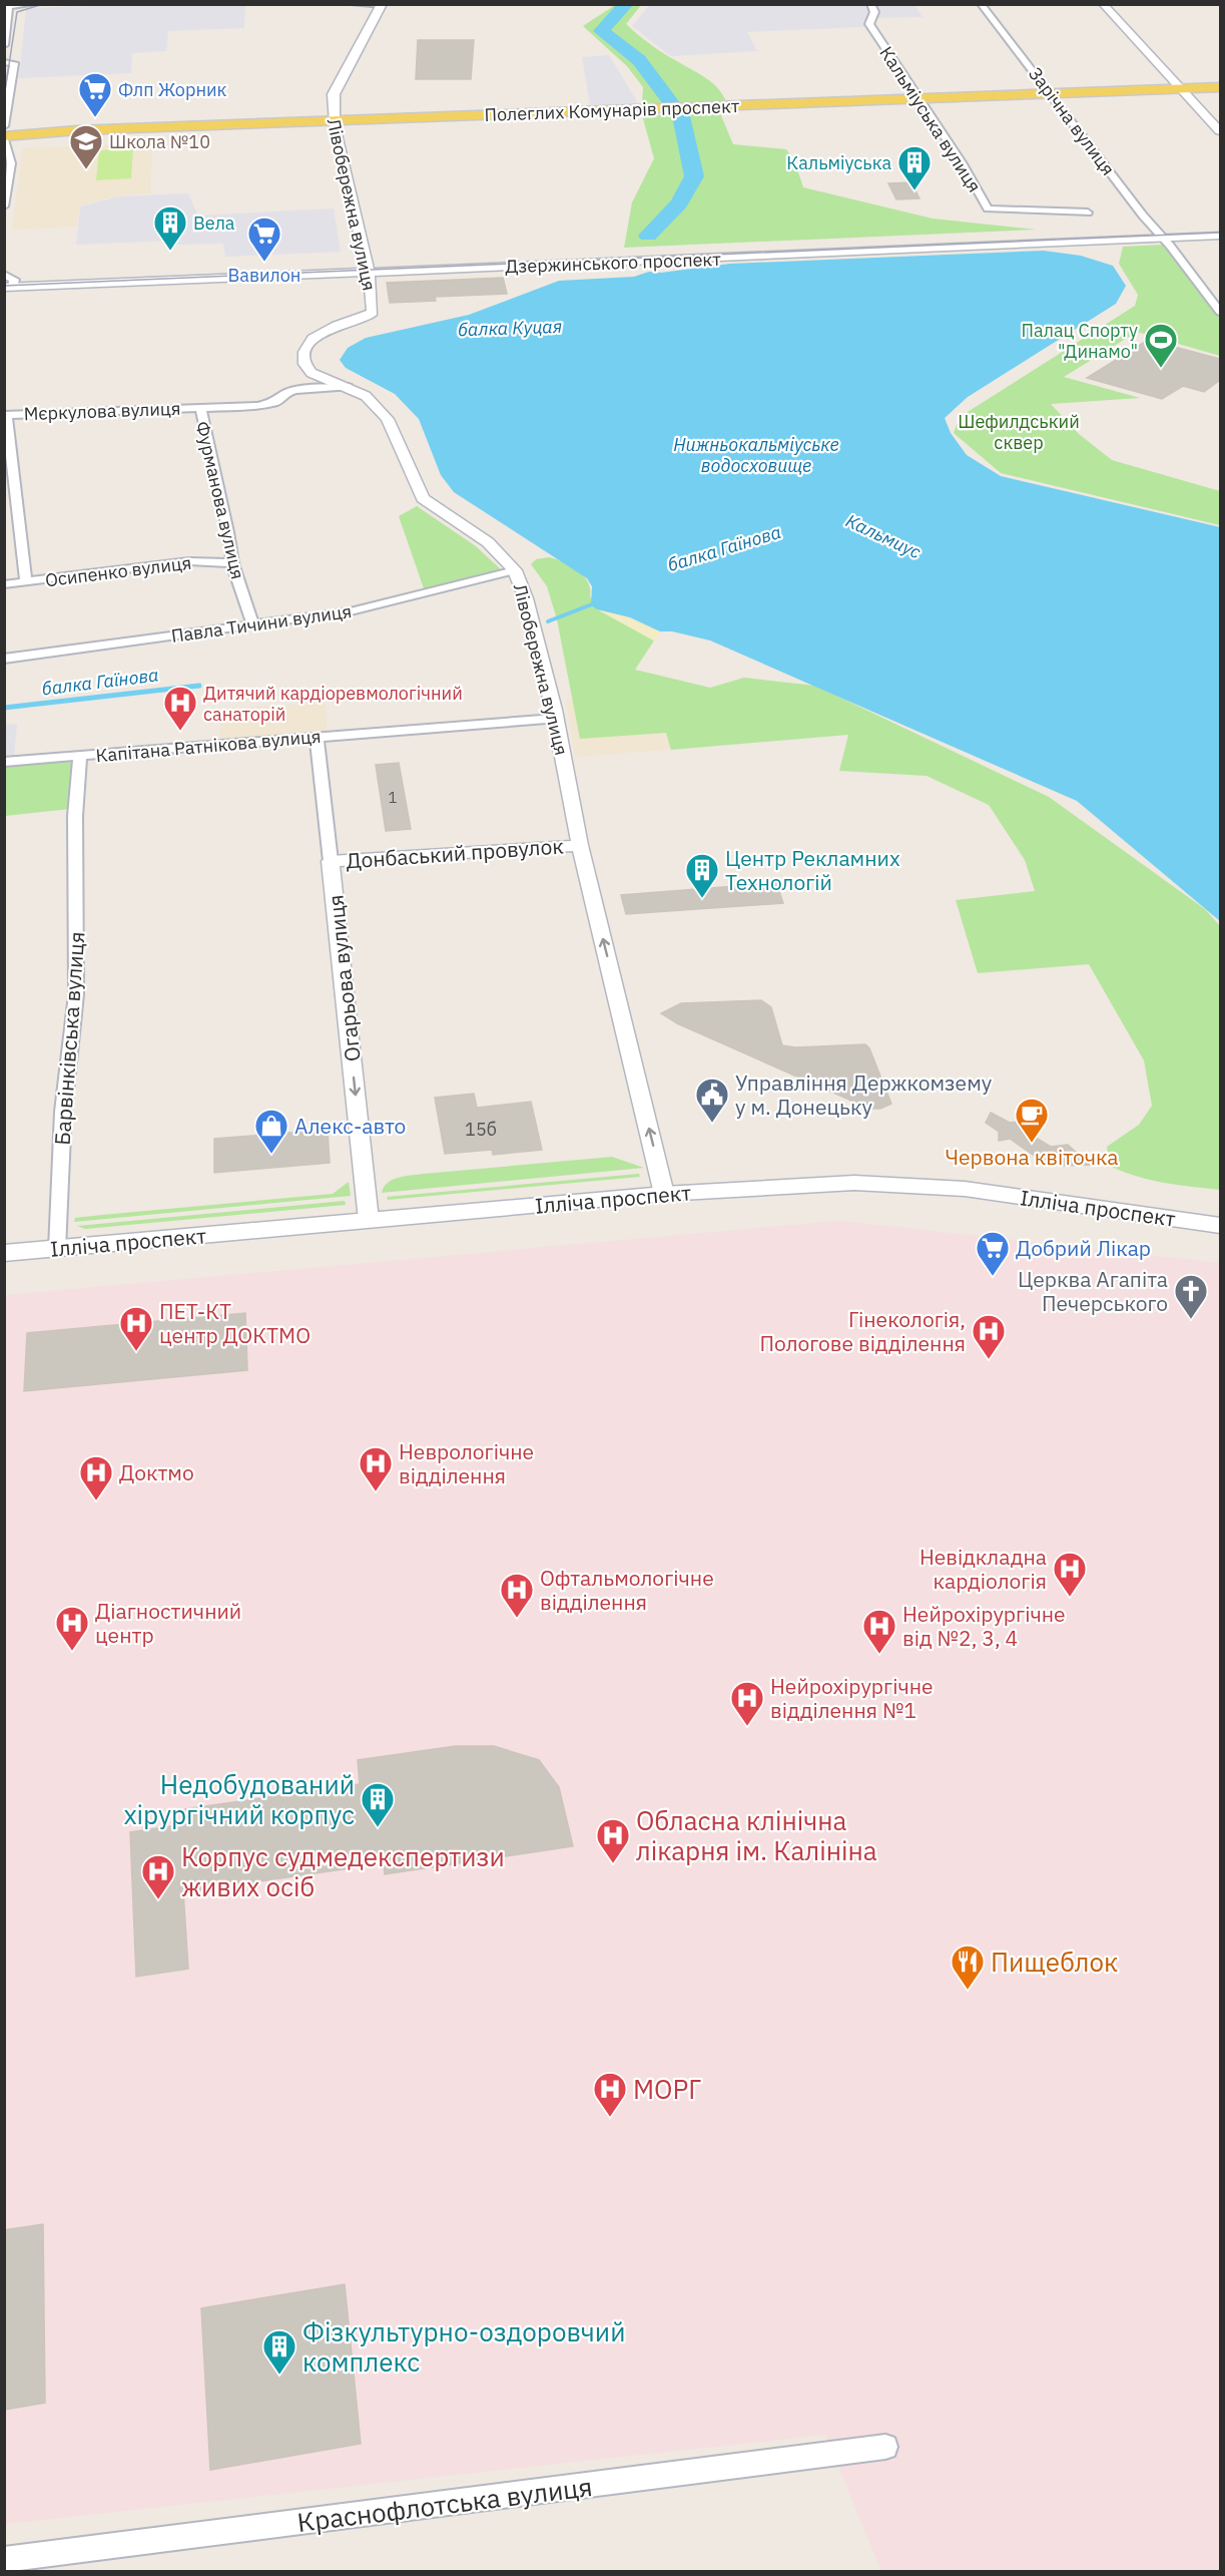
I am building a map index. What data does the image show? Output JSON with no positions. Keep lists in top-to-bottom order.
{
  "streets": {
    "main road": ["Полеглих Комунарів проспект", "Лівобережна вулиця", "Ілліча проспект"],
    "street": [
      "Кальміуська вулиця",
      "Зарічна вулиця",
      "Дзержинського проспект",
      "Мєркулова вулиця",
      "Фурманова вулиця",
      "Осипенко вулиця",
      "Павла Тичини вулиця",
      "Капітана Ратнікова вулиця",
      "Донбаський провулок",
      "Огарьова вулиця",
      "Барвінківська вулиця",
      "Краснофлотська вулиця"
    ]
  },
  "crossings": [
    ["Полеглих Комунарів проспект", "Кальміуська вулиця"],
    ["Полеглих Комунарів проспект", "Зарічна вулиця"],
    ["Полеглих Комунарів проспект", "Лівобережна вулиця"],
    ["Зарічна вулиця", "Дзержинського проспект"],
    ["Лівобережна вулиця", "Дзержинського проспект"],
    ["Лівобережна вулиця", "Мєркулова вулиця"],
    ["Лівобережна вулиця", "Павла Тичини вулиця"],
    ["Лівобережна вулиця", "Капітана Ратнікова вулиця"],
    ["Лівобережна вулиця", "Донбаський провулок"],
    ["Лівобережна вулиця", "Ілліча проспект"],
    ["Мєркулова вулиця", "Фурманова вулиця"],
    ["Фурманова вулиця", "Осипенко вулиця"],
    ["Фурманова вулиця", "Павла Тичини вулиця"],
    ["Капітана Ратнікова вулиця", "Огарьова вулиця"],
    ["Капітана Ратнікова вулиця", "Барвінківська вулиця"],
    ["Донбаський провулок", "Огарьова вулиця"],
    ["Огарьова вулиця", "Ілліча проспект"],
    ["Барвінківська вулиця", "Ілліча проспект"]
  ],
  "one_way": ["Огарьова вулиця"],
  "water": [
    "балка Куцая",
    "Нижньокальміуське водосховище",
    "Кальмиус",
    "балка Гаїнова"
  ],
  "parks": ["Шефилдський сквер"],
  "places": {
    "supermarket": ["Флп Жорник", "Вавилон", "Добрий Лікар"],
    "school or university": ["Школа №10"],
    "building": [
      "Кальміуська",
      "Вела",
      "Центр Рекламних Технологій",
      "Недобудований хірургічний корпус",
      "Фізкультурно-оздоровчий комплекс"
    ],
    "sports": ["Палац Спорту \"Динамо\""],
    "hospital": [
      "Дитячий кардіоревмологічний санаторій",
      "ПЕТ-КТ центр ДОКТМО",
      "Гінекологія, Пологове відділення",
      "Неврологічне відділення",
      "Доктмо",
      "Невідкладна кардіологія",
      "Офтальмологічне відділення",
      "Діагностичний центр",
      "Нейрохірургічне від №2, 3, 4",
      "Нейрохірургічне відділення №1",
      "Обласна клінічна лікарня ім. Калініна",
      "Корпус судмедекспертизи живих осіб",
      "МОРГ"
    ],
    "public building": ["Управління Держкомзему у м. Донецьку"],
    "cafe": ["Червона квіточка"],
    "shop": ["Алекс-авто"],
    "church": ["Церква Агапіта Печерського"],
    "restaurant": ["Пищеблок"]
  },
  "house_numbers": ["1", "15б"]
}
